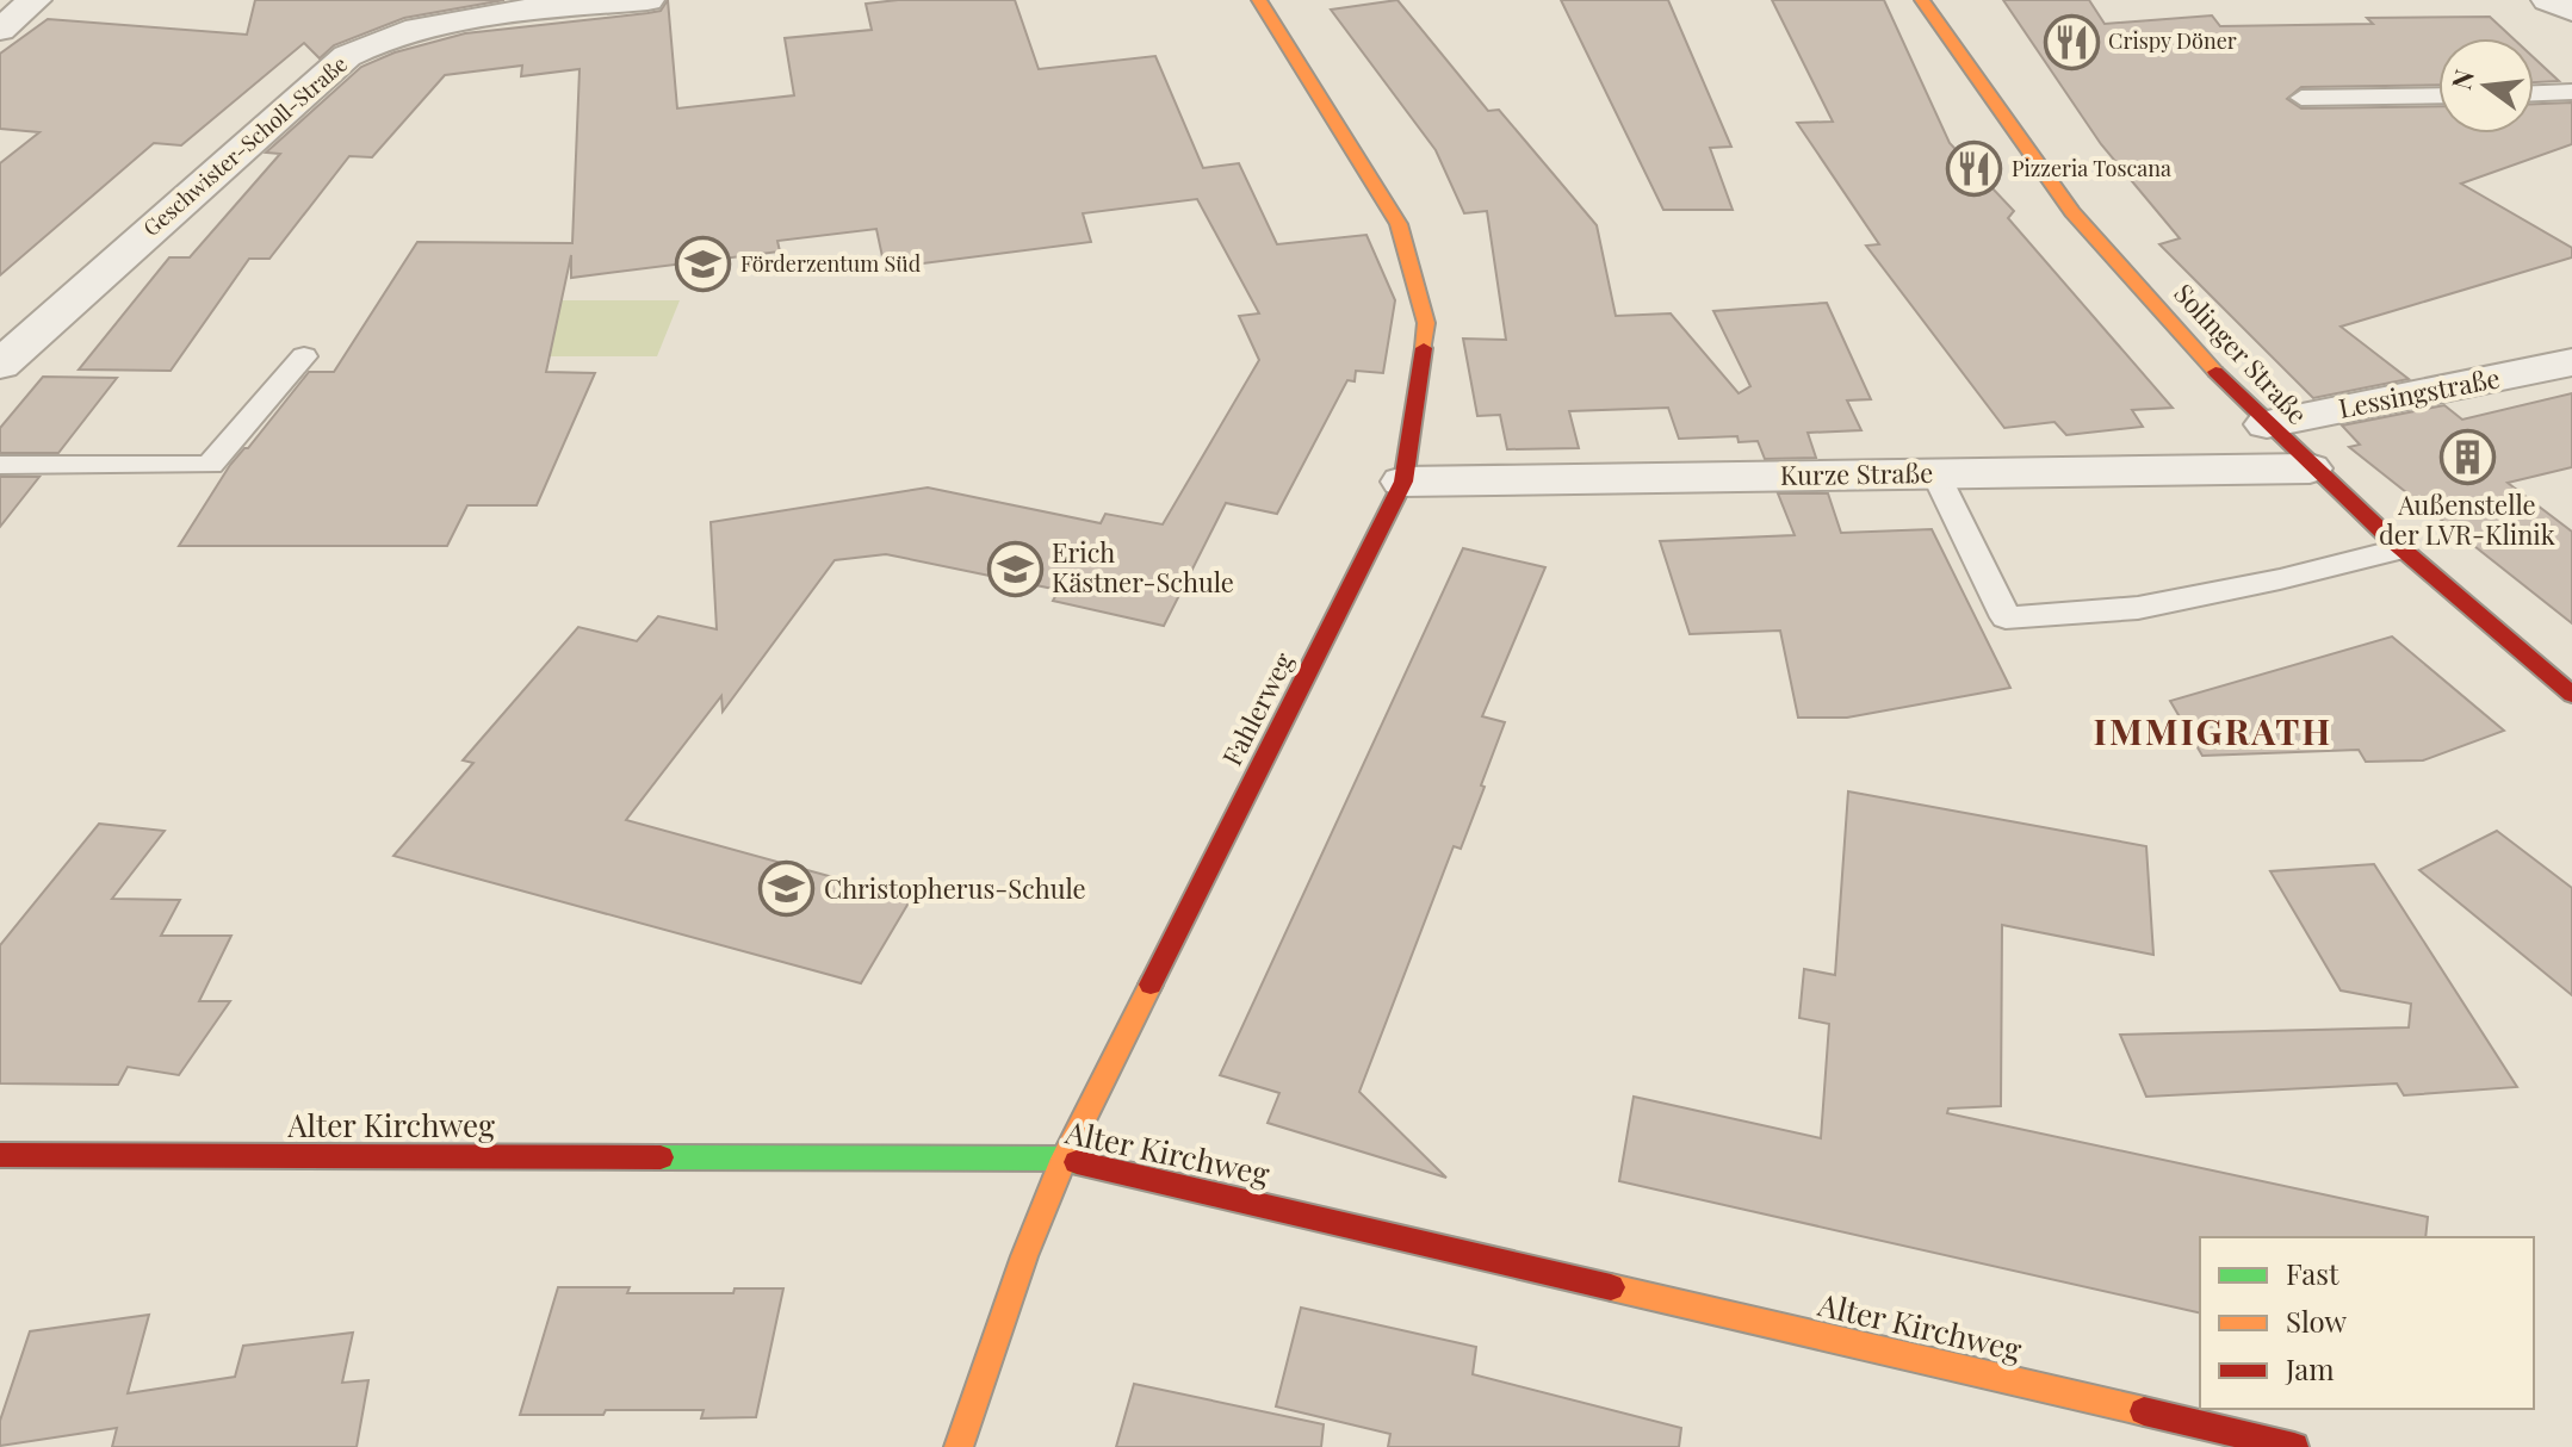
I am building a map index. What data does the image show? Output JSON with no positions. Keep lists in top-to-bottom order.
{
  "streets": {
    "street": [
      "Geschwister-Scholl-Straße",
      "Solinger Straße",
      "Lessingstraße",
      "Kurze Straße",
      "Fahlerweg",
      "Alter Kirchweg"
    ]
  },
  "crossings": [
    ["Solinger Straße", "Lessingstraße"],
    ["Solinger Straße", "Kurze Straße"],
    ["Kurze Straße", "Fahlerweg"],
    ["Fahlerweg", "Alter Kirchweg"]
  ],
  "districts": ["IMMIGRATH"],
  "places": {
    "restaurant": ["Crispy Döner", "Pizzeria Toscana"],
    "school or university": ["Förderzentum Süd", "Erich Kästner-Schule", "Christopherus-Schule"],
    "building": ["Außenstelle der LVR-Klinik"]
  },
  "legend": ["Fast", "Slow", "Jam"],
  "north": "left"
}
